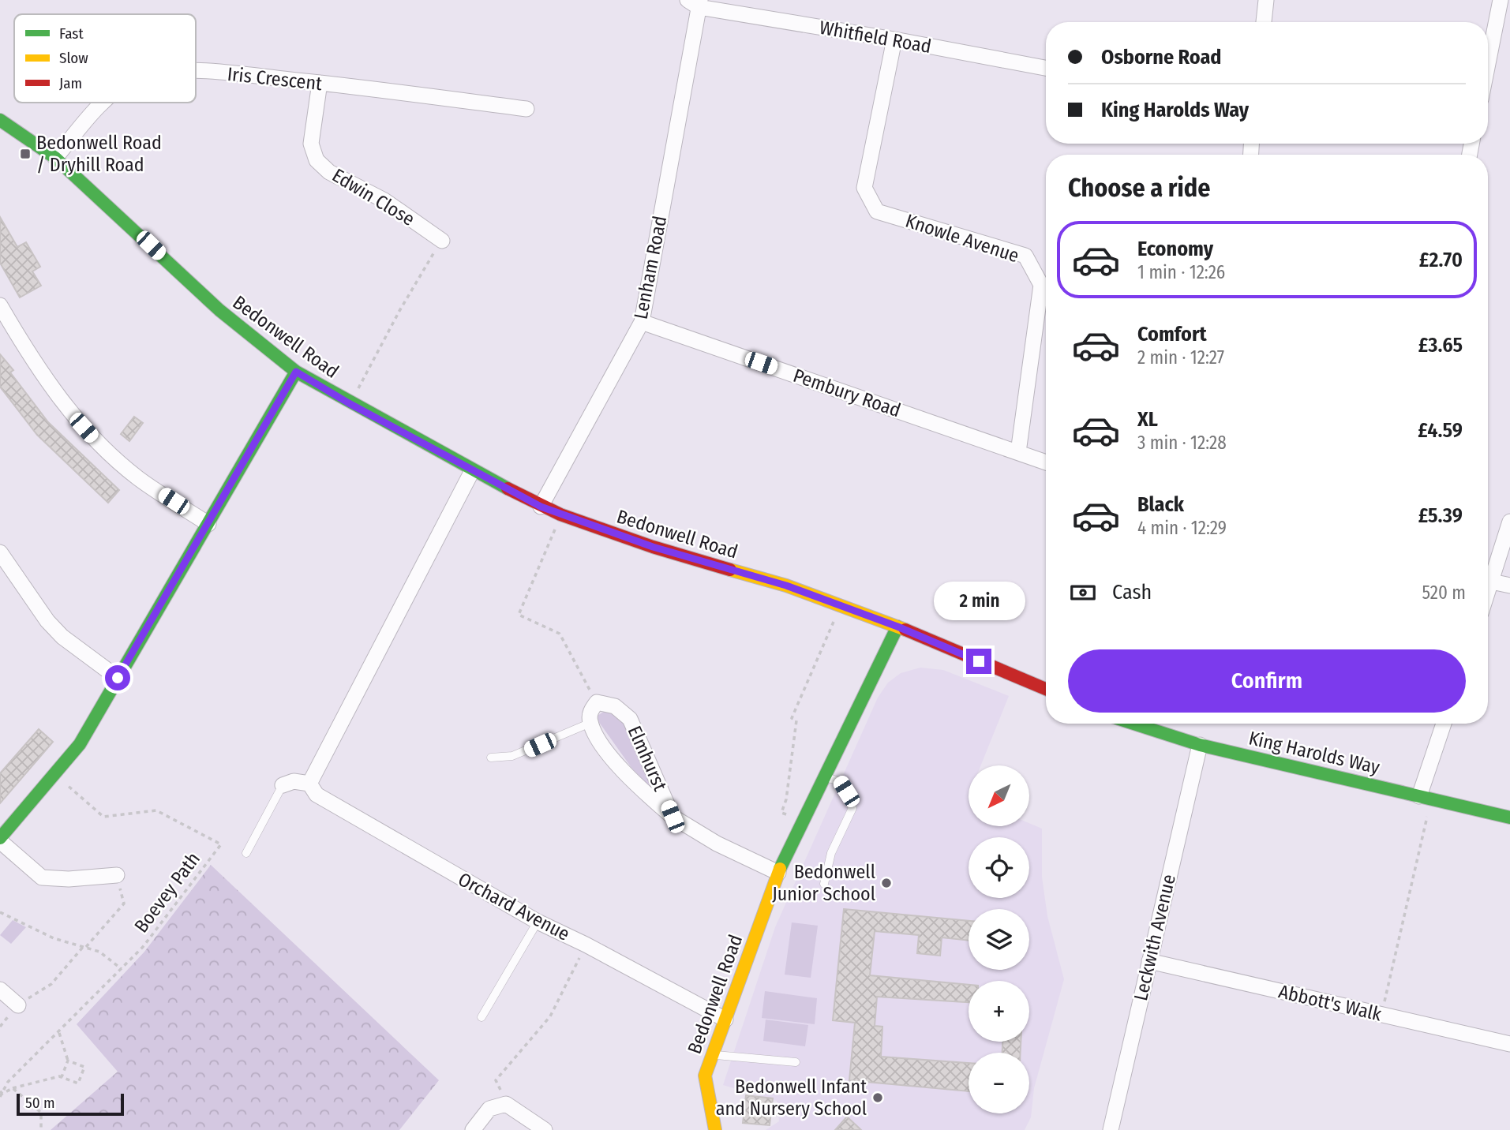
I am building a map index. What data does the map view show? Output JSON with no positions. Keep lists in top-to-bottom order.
{
  "streets": {
    "street": [
      "Whitfield Road",
      "Iris Crescent",
      "Edwin Close",
      "Knowle Avenue",
      "Lenham Road",
      "Bedonwell Road",
      "Pembury Road",
      "King Harolds Way",
      "Elmhurst",
      "Orchard Avenue",
      "Leckwith Avenue",
      "Abbott's Walk"
    ],
    "path": ["Boevey Path"]
  },
  "crossings": [
    ["Whitfield Road", "Knowle Avenue"],
    ["Whitfield Road", "Lenham Road"],
    ["Iris Crescent", "Edwin Close"],
    ["Iris Crescent", "Bedonwell Road"],
    ["Knowle Avenue", "Pembury Road"],
    ["Lenham Road", "Bedonwell Road"],
    ["Lenham Road", "Pembury Road"],
    ["Bedonwell Road", "Elmhurst"],
    ["Bedonwell Road", "Orchard Avenue"],
    ["King Harolds Way", "Leckwith Avenue"],
    ["Leckwith Avenue", "Abbott's Walk"]
  ],
  "places": {
    "transit": ["Bedonwell Road / Dryhill Road"],
    "other": ["Bedonwell Junior School", "Bedonwell Infant and Nursery School"]
  },
  "legend": ["Fast", "Slow", "Jam"],
  "scale_bar": "50 m",
  "north": "bottom left",
  "page": {
    "banner": ["Osborne Road", "King Harolds Way"],
    "heading": "Choose a ride",
    "list": [
      {
        "name": "Economy",
        "note": "1 min · 12:26",
        "value": "£2.70"
      },
      {
        "name": "Comfort",
        "note": "2 min · 12:27",
        "value": "£3.65"
      },
      {
        "name": "XL",
        "note": "3 min · 12:28",
        "value": "£4.59"
      },
      {
        "name": "Black",
        "note": "4 min · 12:29",
        "value": "£5.39"
      }
    ],
    "pay": ["Cash", "520 m"],
    "bubble": "2 min",
    "buttons": "Confirm",
    "map_buttons": ["+", "−"],
    "scale": "50 m"
  }
}
